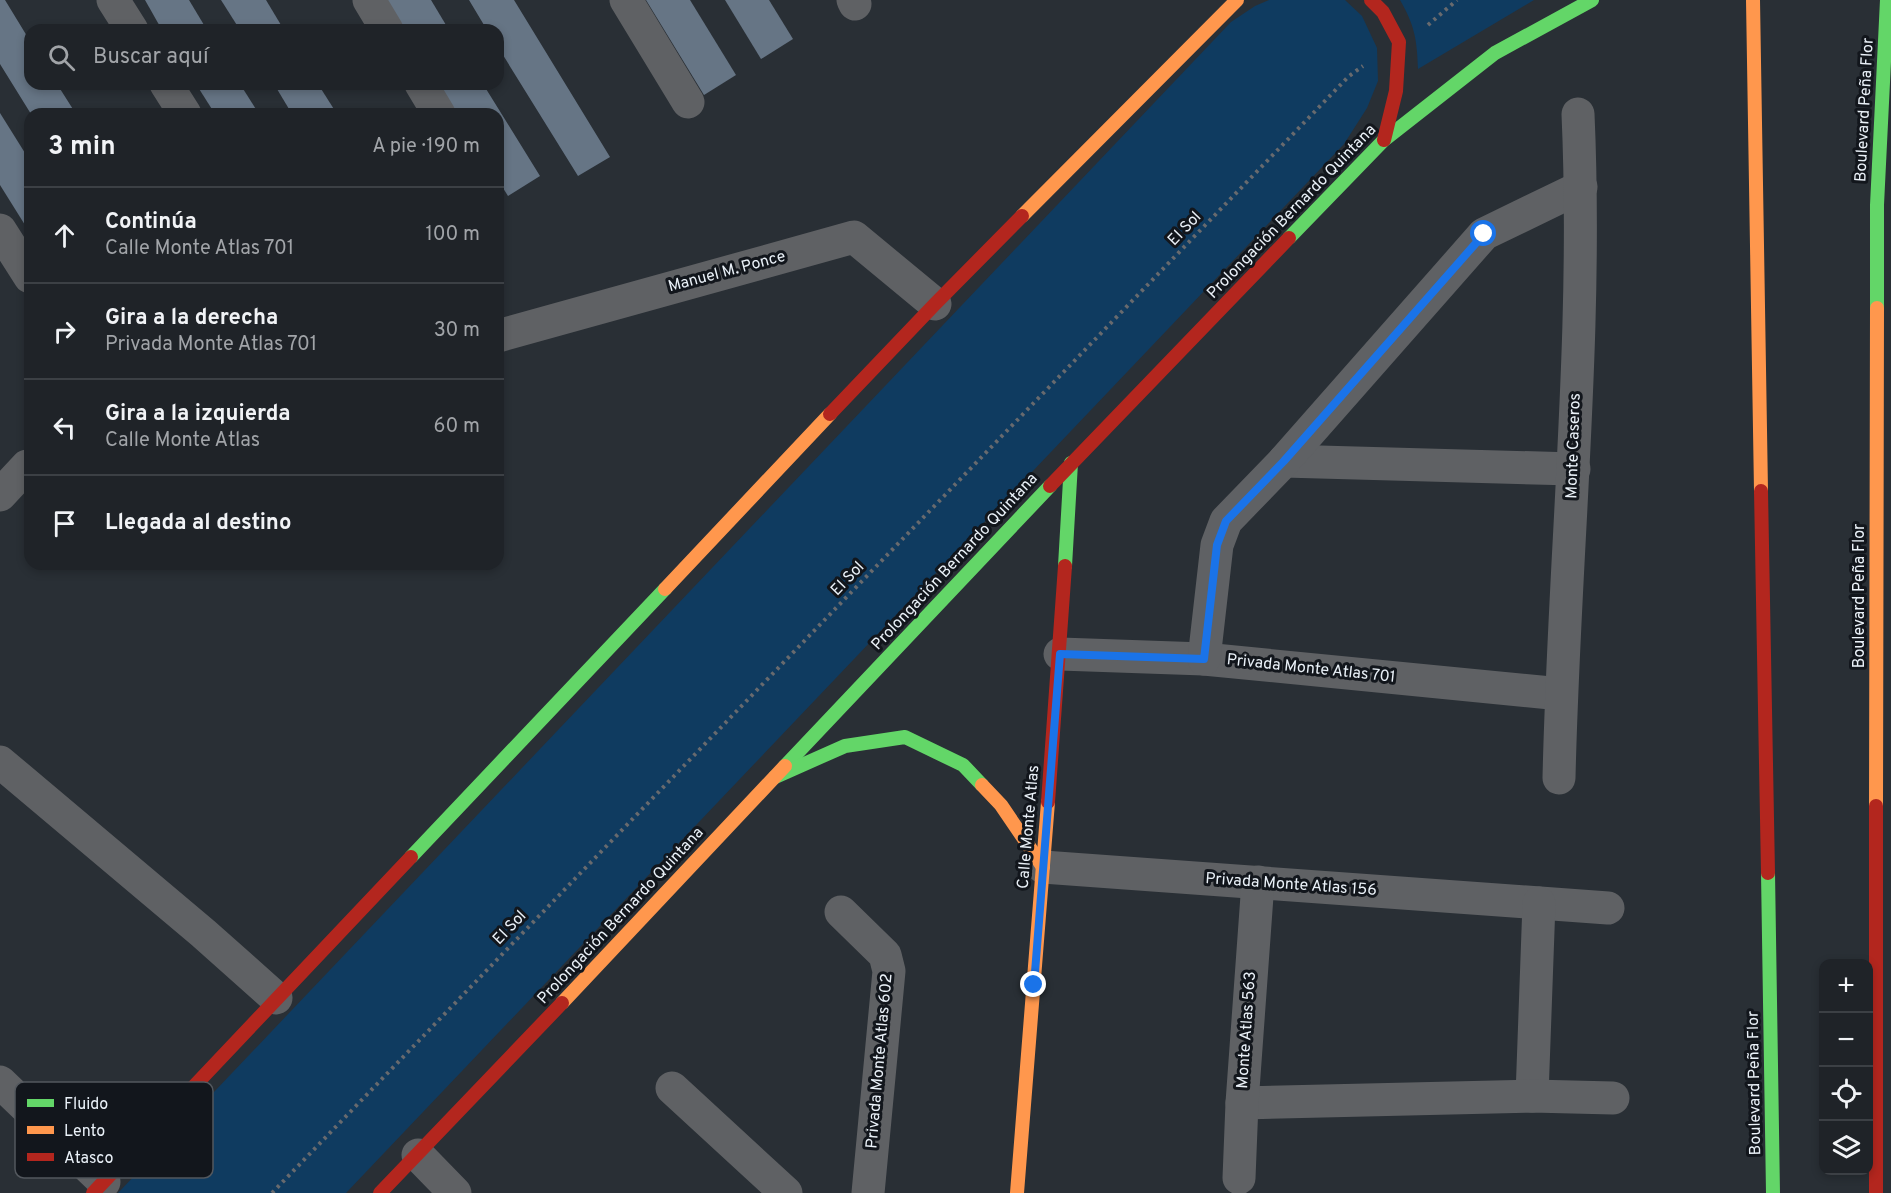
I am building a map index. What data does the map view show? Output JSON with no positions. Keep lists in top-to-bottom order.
{
  "streets": {
    "main road": ["Boulevard Peña Flor", "Prolongación Bernardo Quintana", "Calle Monte Atlas"],
    "street": [
      "Manuel M. Ponce",
      "Monte Caseros",
      "Privada Monte Atlas 701",
      "Privada Monte Atlas 156",
      "Monte Atlas 563",
      "Privada Monte Atlas 602"
    ],
    "path": ["El Sol"]
  },
  "crossings": [
    ["Prolongación Bernardo Quintana", "Calle Monte Atlas"],
    ["Monte Caseros", "Privada Monte Atlas 701"],
    ["Privada Monte Atlas 701", "Calle Monte Atlas"],
    ["Calle Monte Atlas", "Privada Monte Atlas 156"],
    ["Privada Monte Atlas 156", "Monte Atlas 563"]
  ],
  "legend": ["Fluido", "Lento", "Atasco"],
  "page": {
    "search": "Buscar aquí",
    "heading": ["3 min", "A pie · 190 m"],
    "list": [
      ["Continúa", "Calle Monte Atlas 701", "100 m"],
      ["Gira a la derecha", "Privada Monte Atlas 701", "30 m"],
      ["Gira a la izquierda", "Calle Monte Atlas", "60 m"],
      "Llegada al destino"
    ],
    "map_buttons": ["+", "−"]
  }
}
